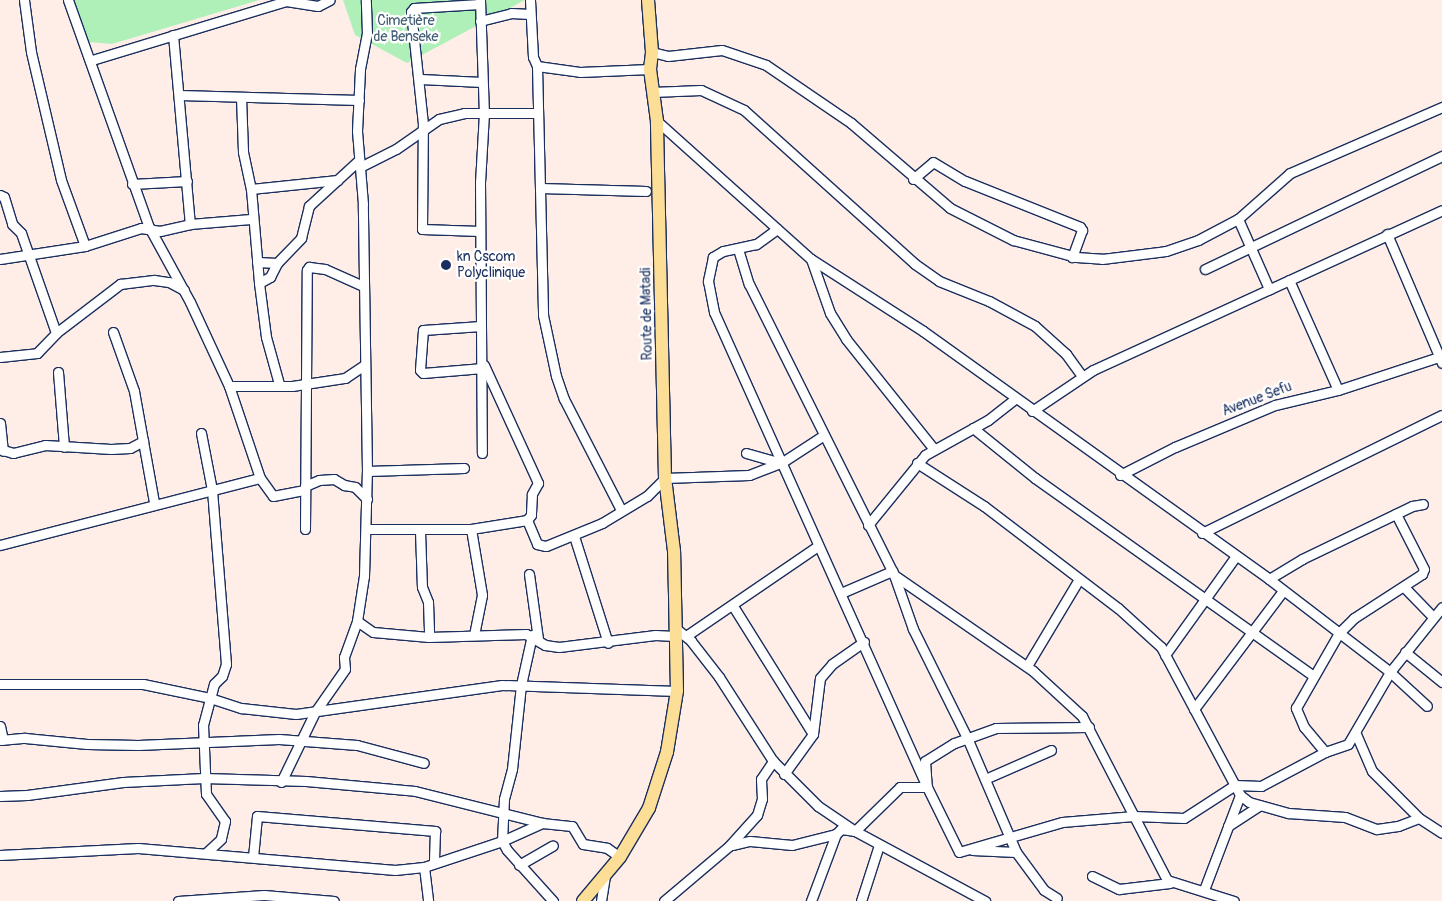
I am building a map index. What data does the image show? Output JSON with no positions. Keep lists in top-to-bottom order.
{
  "streets": {
    "highway": ["Route de Matadi"],
    "street": ["Avenue Sefu"]
  },
  "parks": ["Cimetière de Benseke"],
  "places": ["kn Cscom Polyclinique"]
}
